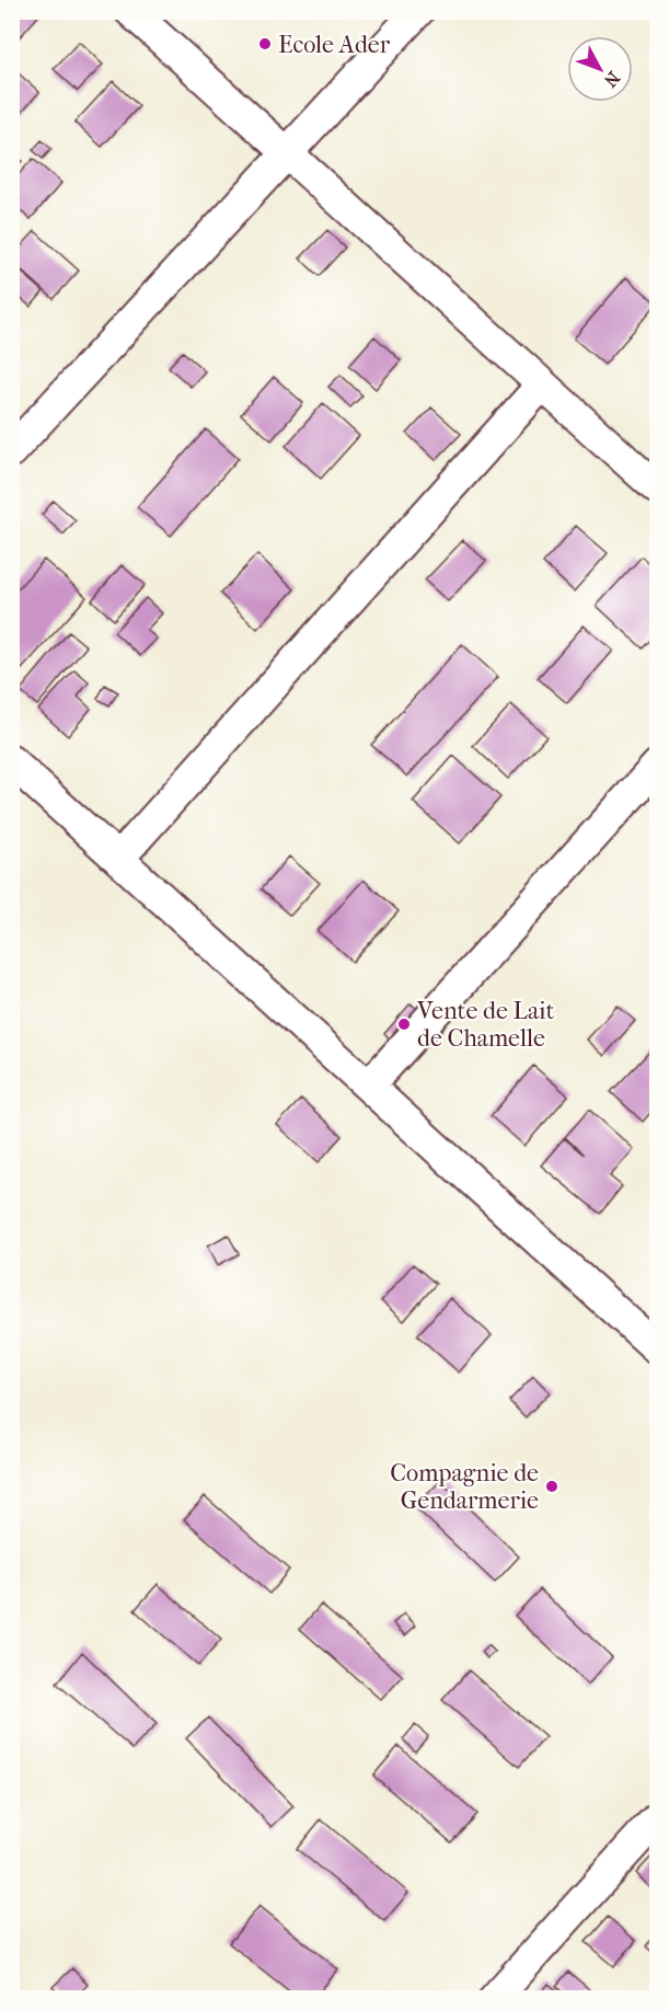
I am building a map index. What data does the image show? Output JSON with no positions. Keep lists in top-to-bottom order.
{
  "places": ["Ecole Ader", "Vente de Lait de Chamelle", "Compagnie de Gendarmerie"],
  "north": "bottom right"
}
